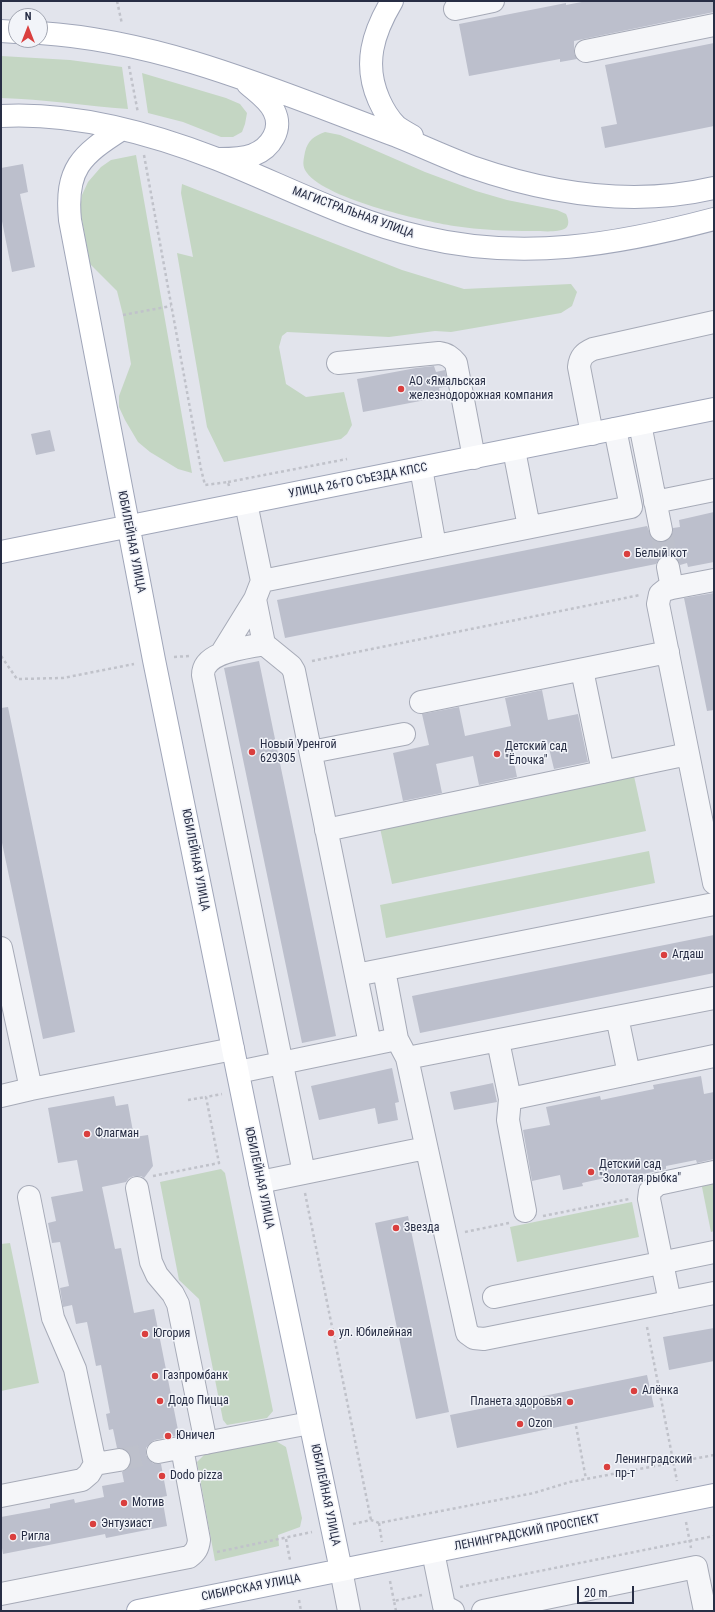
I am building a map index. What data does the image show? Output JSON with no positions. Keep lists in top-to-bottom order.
{
  "streets": {
    "main road": [
      "МАГИСТРАЛЬНАЯ УЛИЦА",
      "УЛИЦА 26-ГО СЪЕЗДА КПСС",
      "ЮБИЛЕЙНАЯ УЛИЦА",
      "ЛЕНИНГРАДСКИЙ ПРОСПЕКТ",
      "СИБИРСКАЯ УЛИЦА"
    ]
  },
  "crossings": [
    ["МАГИСТРАЛЬНАЯ УЛИЦА", "ЮБИЛЕЙНАЯ УЛИЦА"],
    ["УЛИЦА 26-ГО СЪЕЗДА КПСС", "ЮБИЛЕЙНАЯ УЛИЦА"],
    ["ЮБИЛЕЙНАЯ УЛИЦА", "ЛЕНИНГРАДСКИЙ ПРОСПЕКТ"],
    ["ЮБИЛЕЙНАЯ УЛИЦА", "СИБИРСКАЯ УЛИЦА"],
    ["ЛЕНИНГРАДСКИЙ ПРОСПЕКТ", "СИБИРСКАЯ УЛИЦА"]
  ],
  "places": [
    "АО «Ямальская железнодорожная компания",
    "Белый кот",
    "Новый Уренгой 629305",
    "Детский сад \"Ёлочка\"",
    "Агдаш",
    "Флагман",
    "Детский сад \"Золотая рыбка\"",
    "Звезда",
    "ул. Юбилейная",
    "Югория",
    "Газпромбанк",
    "Алёнка",
    "Додо Пицца",
    "Планета здоровья",
    "Ozon",
    "Юничел",
    "Ленинградский пр-т",
    "Dodo pizza",
    "Мотив",
    "Энтузиаст",
    "Ригла"
  ],
  "scale_bar": "20 m",
  "north": "top"
}
